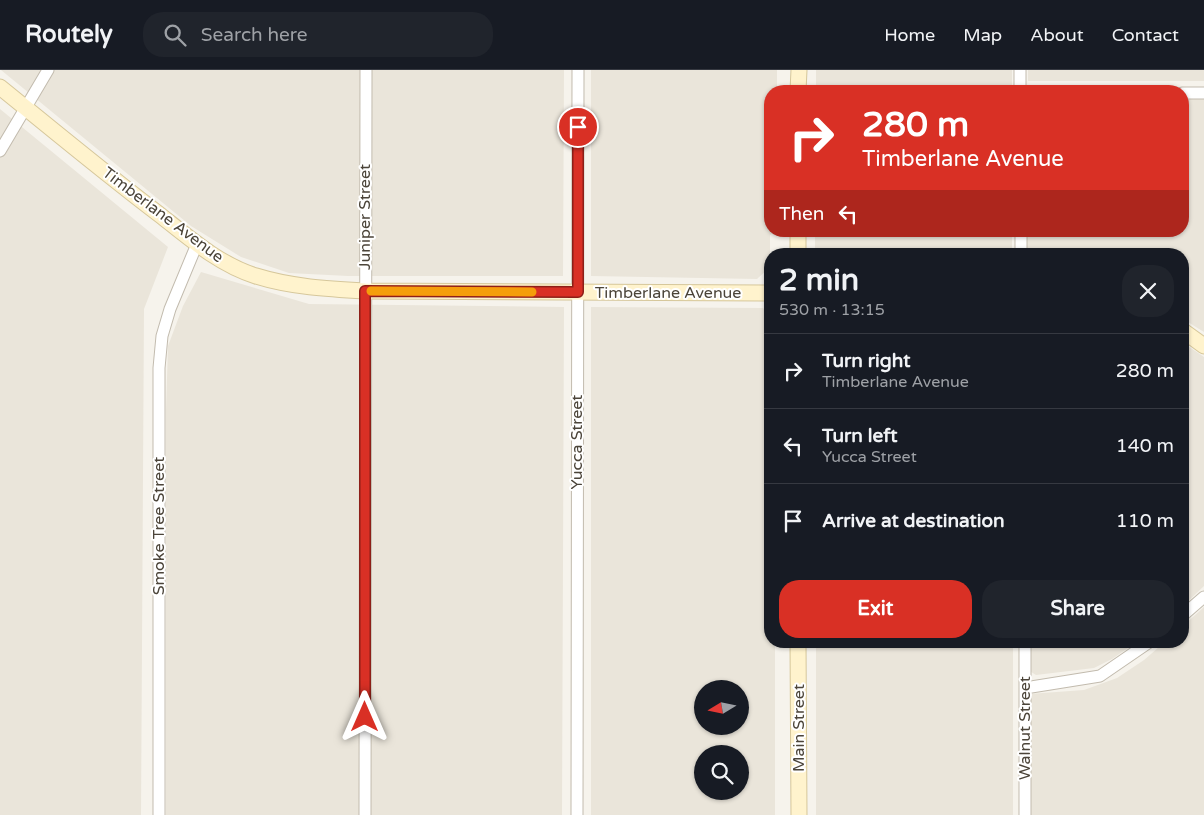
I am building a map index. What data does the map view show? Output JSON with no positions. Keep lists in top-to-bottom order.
{
  "streets": {
    "street": [
      "Timberlane Avenue",
      "Juniper Street",
      "Yucca Street",
      "Smoke Tree Street",
      "Main Street",
      "Walnut Street"
    ]
  },
  "crossings": [
    ["Timberlane Avenue", "Juniper Street"],
    ["Timberlane Avenue", "Yucca Street"],
    ["Timberlane Avenue", "Smoke Tree Street"]
  ],
  "north": "left",
  "page": {
    "header": "Routely",
    "search": "Search here",
    "nav": [
      "Home",
      "Map",
      "About",
      "Contact"
    ],
    "turn": ["280 m", "Timberlane Avenue"],
    "then": "Then",
    "heading": ["2 min", "530 m · 13:15"],
    "list": [
      {
        "name": "Turn right",
        "note": "Timberlane Avenue",
        "value": "280 m"
      },
      {
        "name": "Turn left",
        "note": "Yucca Street",
        "value": "140 m"
      },
      {
        "name": "Arrive at destination",
        "value": "110 m"
      }
    ],
    "buttons": ["Exit", "Share"]
  }
}
